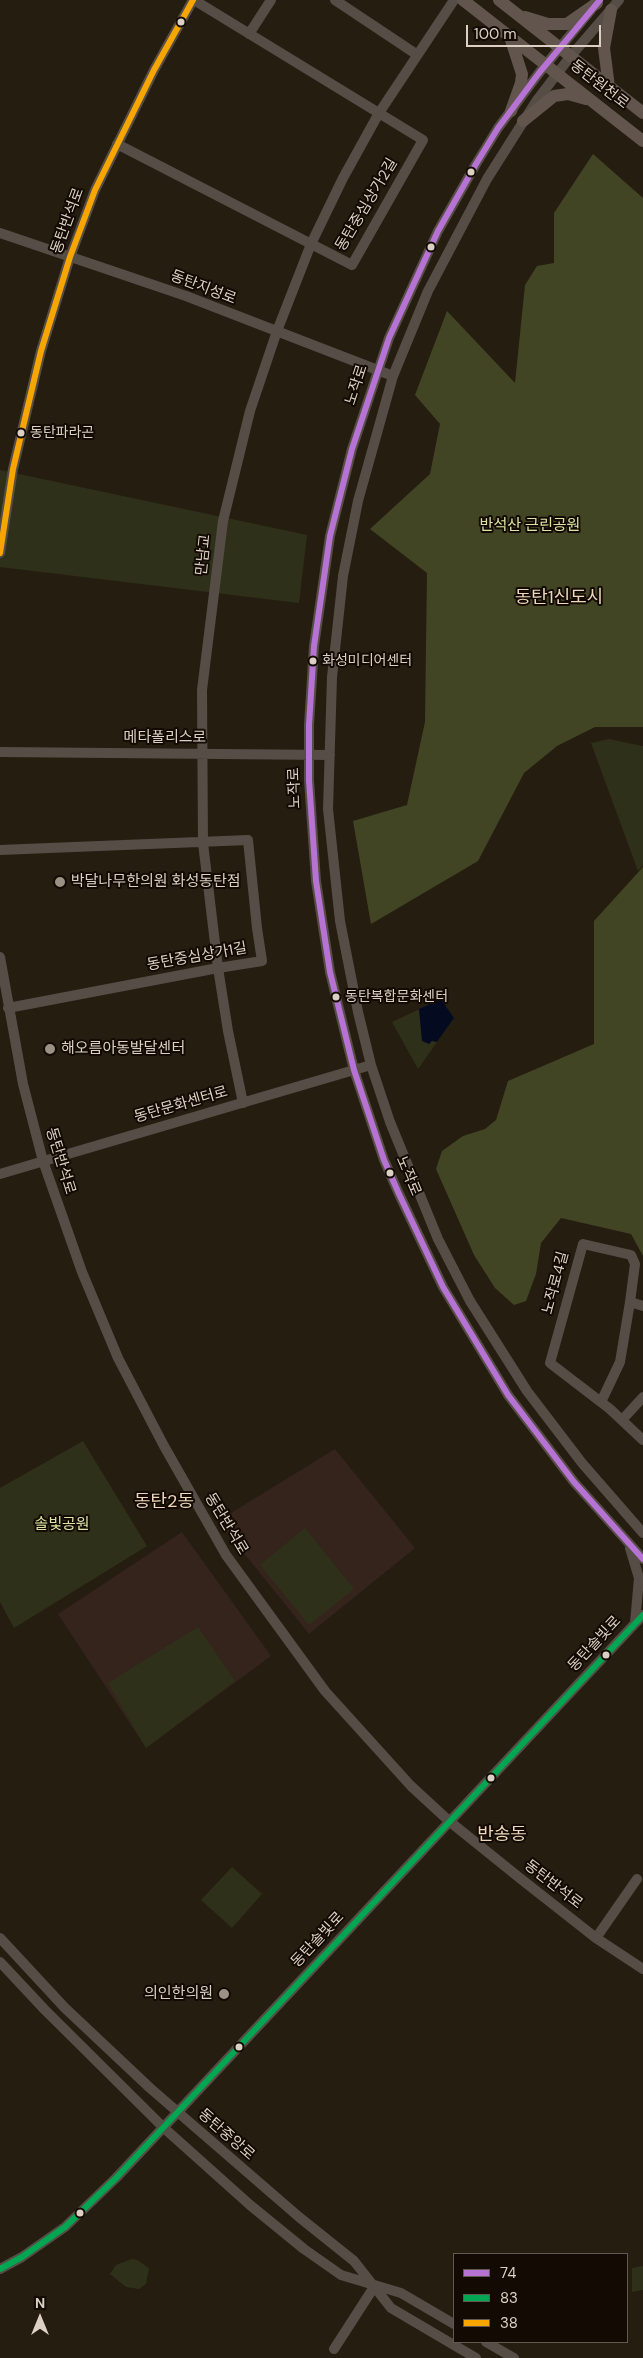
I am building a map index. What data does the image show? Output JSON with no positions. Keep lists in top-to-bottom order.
{
  "streets": {
    "main road": ["동탄원천로"],
    "street": [
      "동탄중심상가2길",
      "동탄반석로",
      "동탄지성로",
      "노작로",
      "만남교",
      "메타폴리스로",
      "동탄중심상가1길",
      "동탄문화센터로",
      "노작로4길",
      "동탄솔빛로",
      "동탄중앙로"
    ]
  },
  "crossings": [
    ["동탄원천로", "노작로"],
    ["동탄중심상가2길", "동탄반석로"],
    ["동탄중심상가2길", "만남교"],
    ["동탄반석로", "동탄지성로"],
    ["동탄반석로", "동탄중심상가1길"],
    ["동탄반석로", "동탄문화센터로"],
    ["동탄반석로", "동탄솔빛로"],
    ["동탄지성로", "노작로"],
    ["동탄지성로", "만남교"],
    ["노작로", "메타폴리스로"],
    ["노작로", "동탄문화센터로"],
    ["만남교", "메타폴리스로"],
    ["만남교", "동탄중심상가1길"],
    ["만남교", "동탄문화센터로"],
    ["동탄솔빛로", "동탄중앙로"]
  ],
  "districts": ["동탄1신도시", "동탄2동", "반송동"],
  "parks": ["반석산 근린공원", "솔빛공원"],
  "places": [
    "동탄파라곤",
    "화성미디어센터",
    "박달나무한의원 화성동탄점",
    "동탄복합문화센터",
    "해오름아동발달센터",
    "의인한의원"
  ],
  "lines": ["transit line 74", "transit line 38", "transit line 83"],
  "legend": ["74", "83", "38"],
  "scale_bar": "100 m",
  "north": "top"
}
